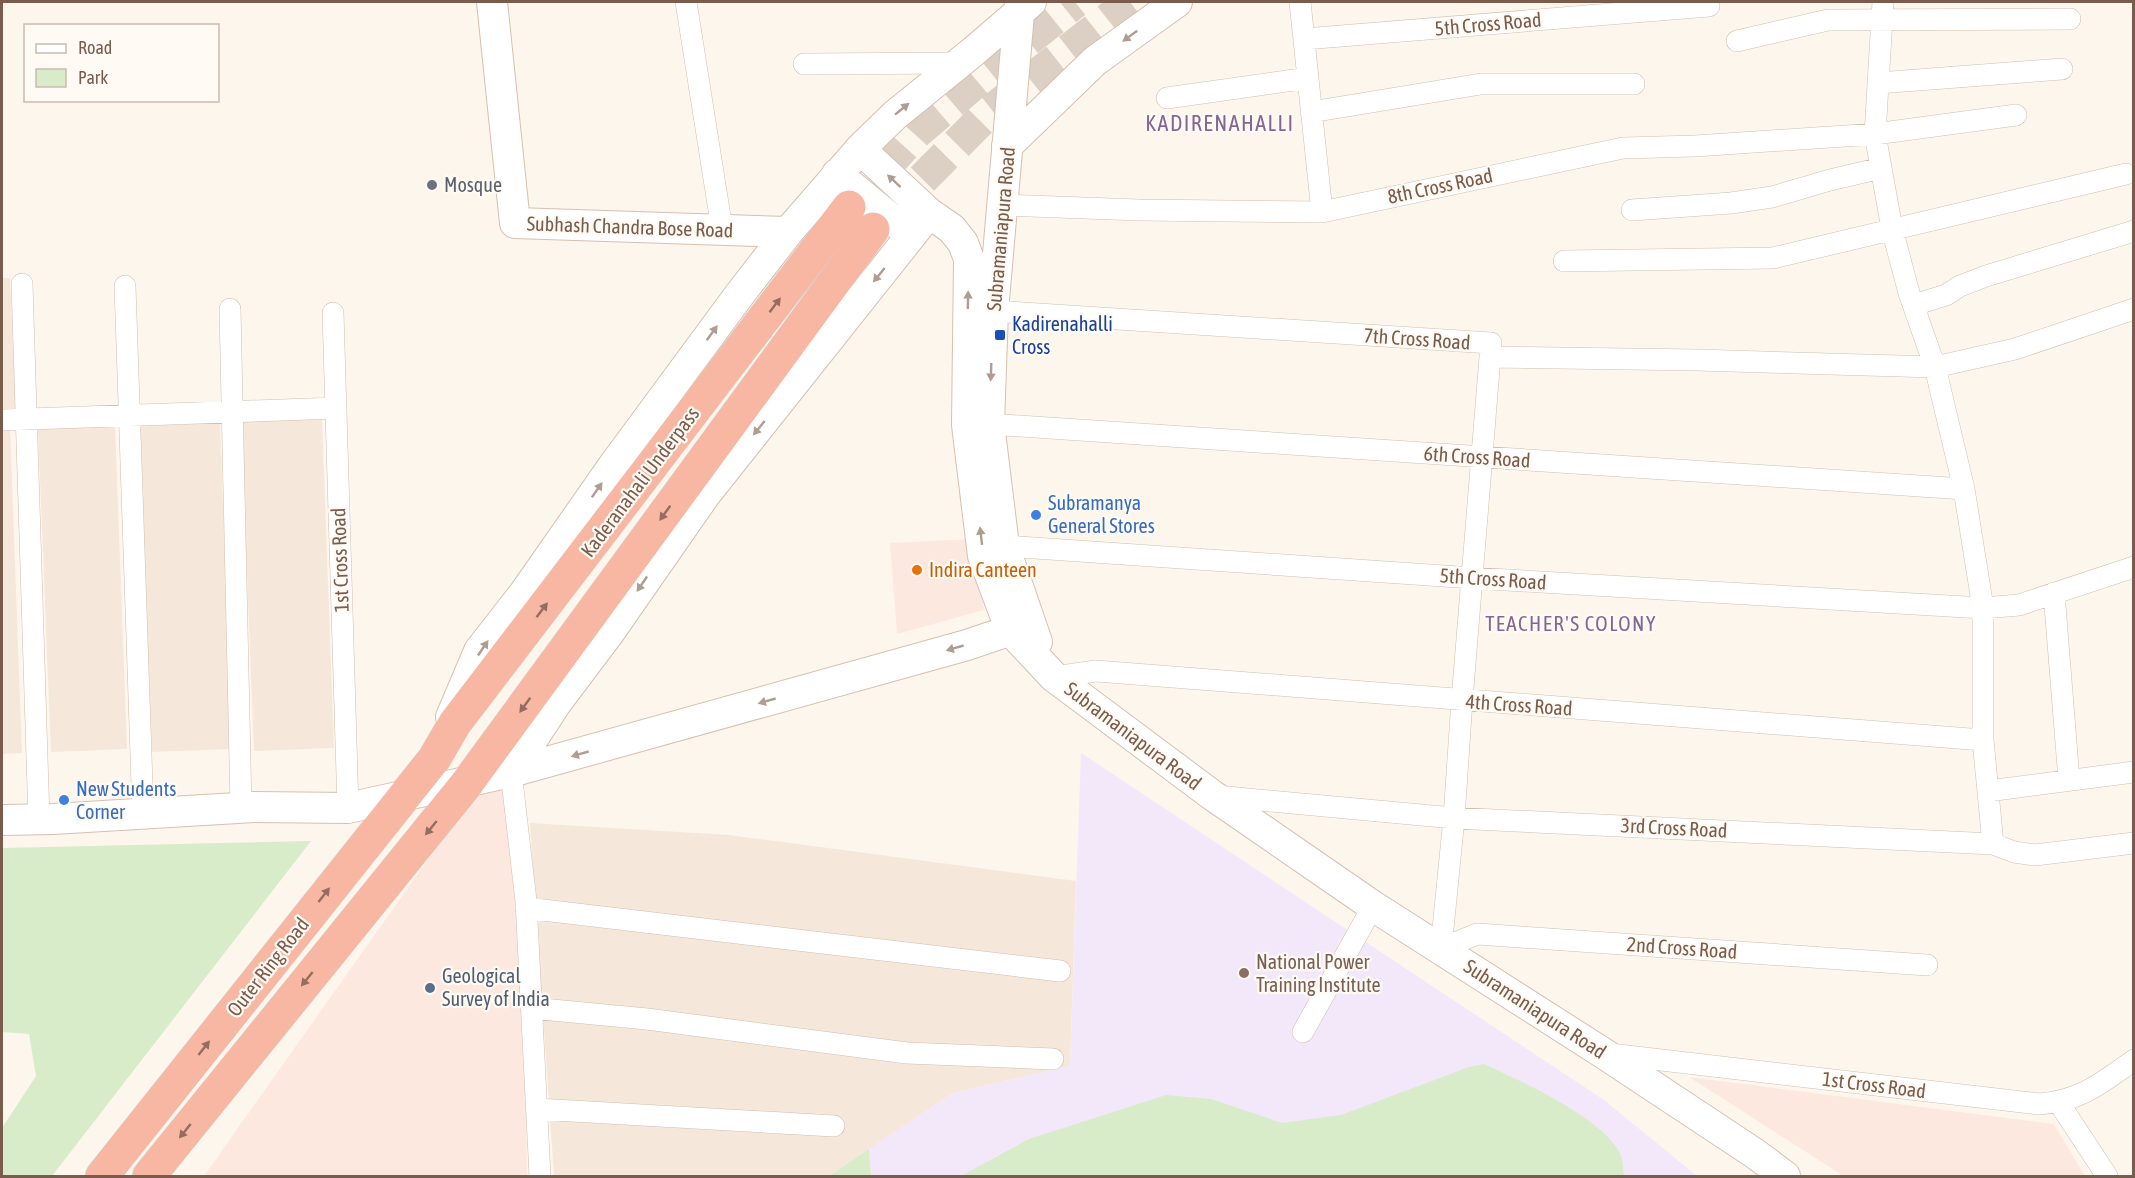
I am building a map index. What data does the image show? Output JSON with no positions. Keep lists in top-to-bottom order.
{
  "streets": {
    "highway": ["Kaderanahali Underpass", "Outer Ring Road"],
    "main road": ["Subhash Chandra Bose Road", "Subramaniapura Road"],
    "street": [
      "5th Cross Road",
      "8th Cross Road",
      "7th Cross Road",
      "6th Cross Road",
      "1st Cross Road",
      "4th Cross Road",
      "3rd Cross Road",
      "2nd Cross Road"
    ]
  },
  "crossings": [
    ["5th Cross Road", "Subramaniapura Road"],
    ["8th Cross Road", "Subramaniapura Road"],
    ["Subramaniapura Road", "7th Cross Road"],
    ["Subramaniapura Road", "6th Cross Road"],
    ["Subramaniapura Road", "1st Cross Road"],
    ["Subramaniapura Road", "4th Cross Road"],
    ["Subramaniapura Road", "3rd Cross Road"],
    ["Subramaniapura Road", "2nd Cross Road"],
    ["Kaderanahali Underpass", "Outer Ring Road"]
  ],
  "districts": ["KADIRENAHALLI", "TEACHER'S COLONY"],
  "places": {
    "other": [
      "Mosque",
      "Subramanya General Stores",
      "Indira Canteen",
      "New Students Corner",
      "National Power Training Institute",
      "Geological Survey of India"
    ],
    "transit": ["Kadirenahalli Cross"]
  },
  "legend": ["Road", "Park"]
}
